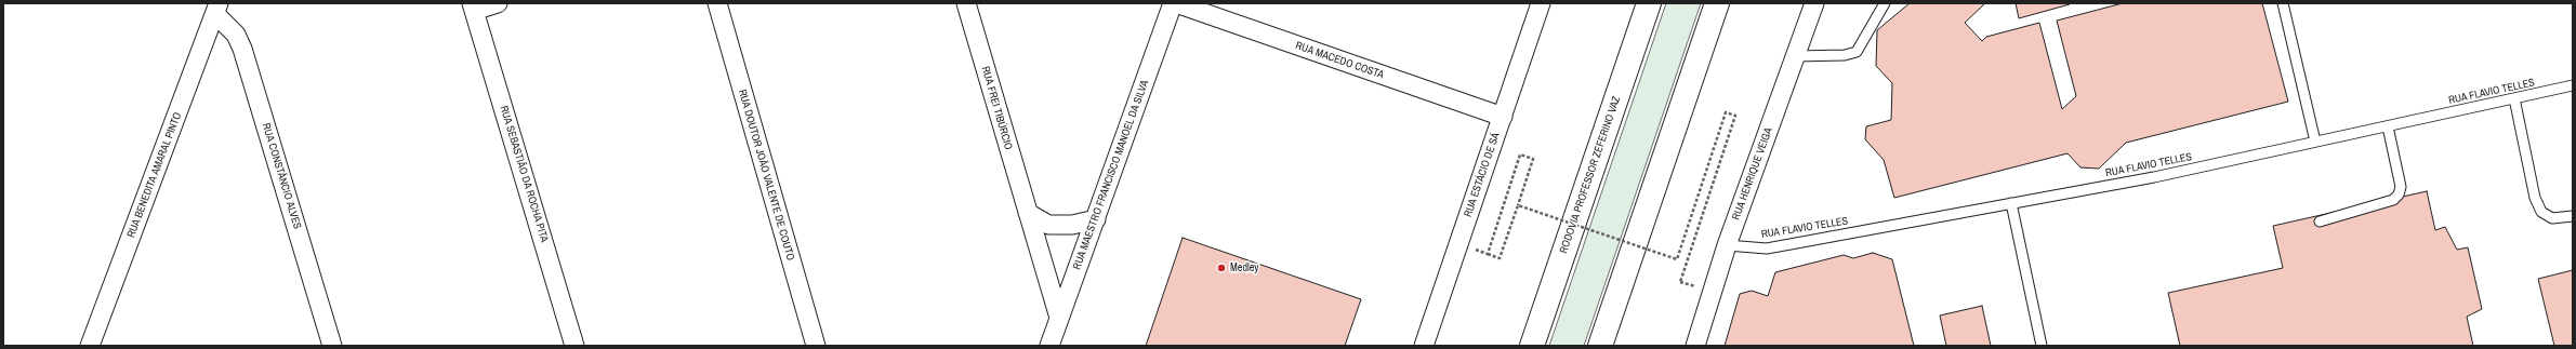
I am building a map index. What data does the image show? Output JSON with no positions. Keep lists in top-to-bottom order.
{
  "streets": {
    "highway": ["RODOVIA PROFESSOR ZEFERINO VAZ"],
    "street": [
      "RUA MACEDO COSTA",
      "RUA FREI TIBÚRCIO",
      "RUA SEBASTIÃO DA ROCHA PITA",
      "RUA HENRIQUE VEIGA",
      "RUA BENEDITA AMARAL PINTO",
      "RUA DOUTOR JOÃO VALENTE DE COUTO",
      "RUA MAESTRO FRANCISCO MANOEL DA SILVA",
      "RUA ESTÁCIO DE SÁ",
      "RUA CONSTÂNCIO ALVES"
    ],
    "lane": ["RUA FLAVIO TELLES"]
  },
  "crossings": [
    ["RUA MACEDO COSTA", "RUA MAESTRO FRANCISCO MANOEL DA SILVA"],
    ["RUA MACEDO COSTA", "RUA ESTÁCIO DE SÁ"],
    ["RUA FLAVIO TELLES", "RUA HENRIQUE VEIGA"],
    ["RUA FREI TIBÚRCIO", "RUA MAESTRO FRANCISCO MANOEL DA SILVA"],
    ["RUA BENEDITA AMARAL PINTO", "RUA CONSTÂNCIO ALVES"]
  ],
  "places": ["Medley"]
}
